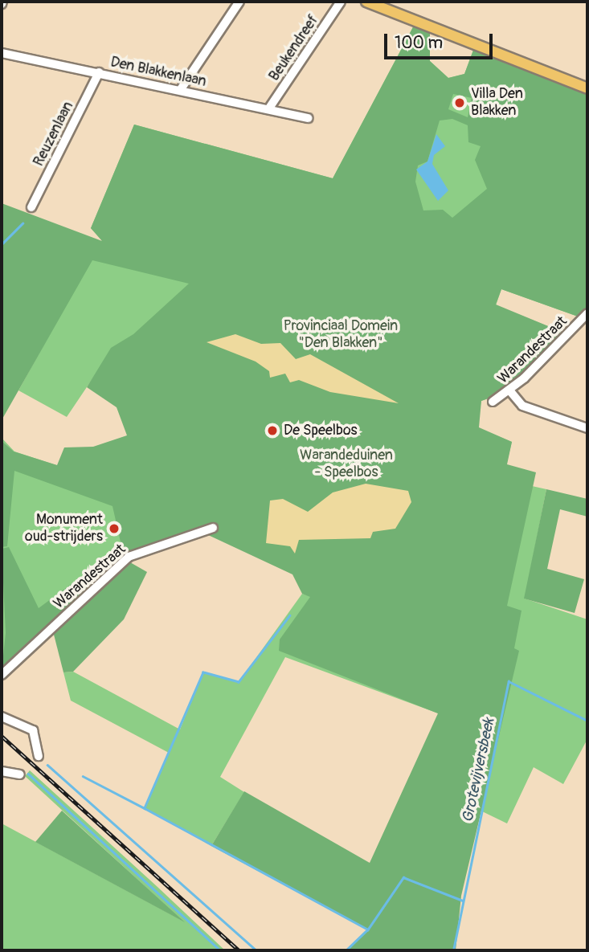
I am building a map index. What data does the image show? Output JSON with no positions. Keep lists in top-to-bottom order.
{
  "streets": {
    "street": [
      "Beukendreef",
      "Den Blakkenlaan",
      "Reuzenlaan",
      "Warandestraat"
    ]
  },
  "crossings": [
    ["Beukendreef", "Den Blakkenlaan"],
    ["Den Blakkenlaan", "Reuzenlaan"]
  ],
  "water": ["Grotevijversbeek"],
  "parks": ["Provinciaal Domein \"Den Blakken\"", "Warandeduinen - Speelbos"],
  "places": ["Villa Den Blakken", "De Speelbos", "Monument oud-strijders"],
  "scale_bar": "100 m"
}
